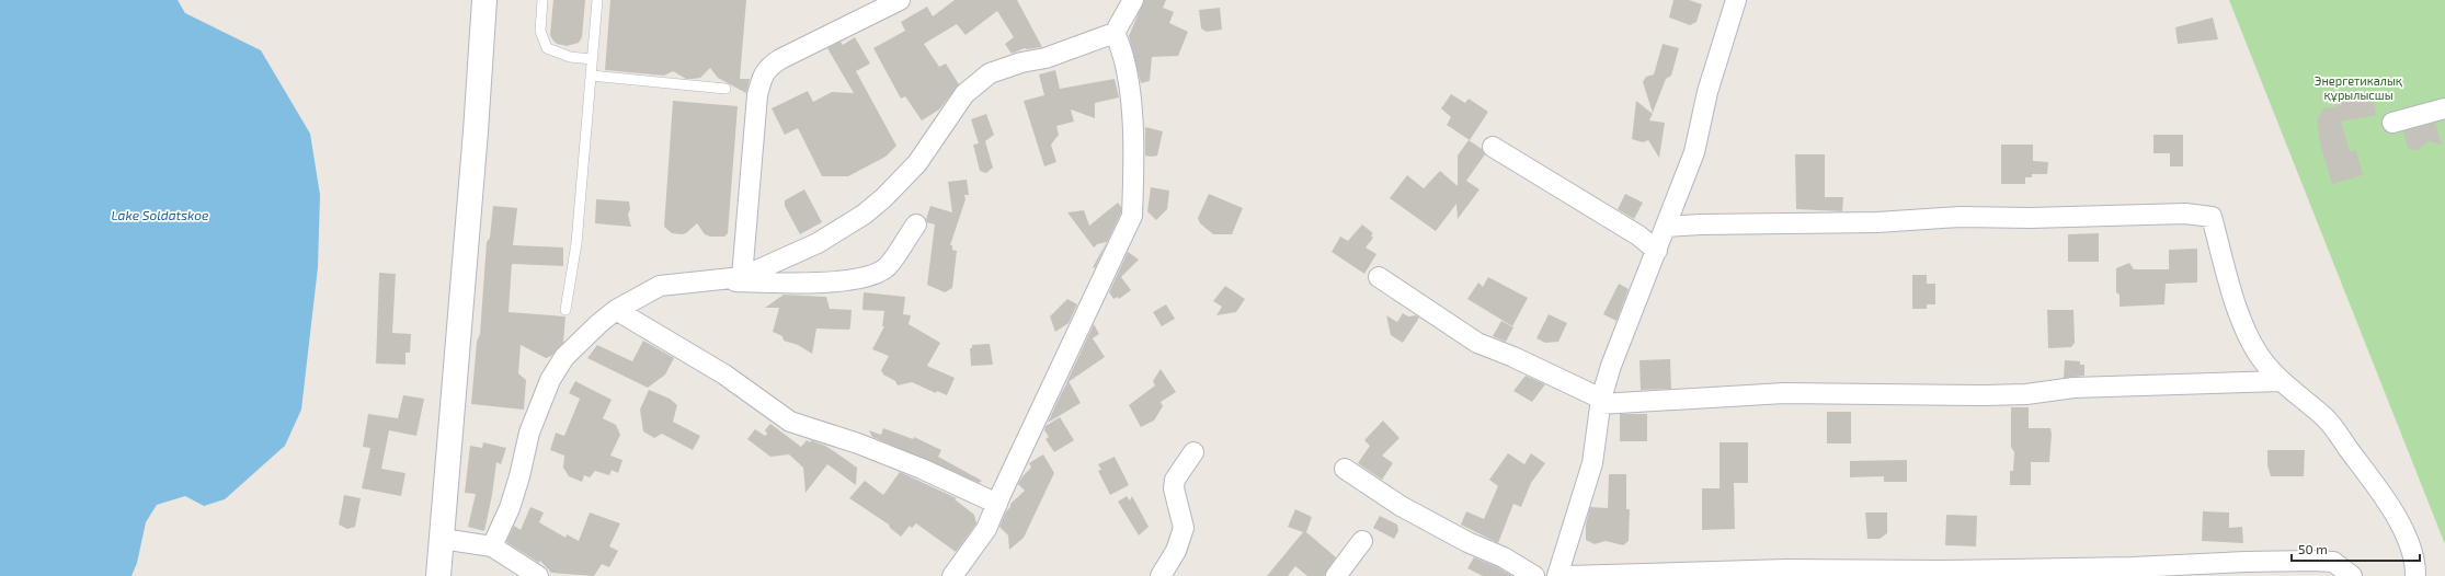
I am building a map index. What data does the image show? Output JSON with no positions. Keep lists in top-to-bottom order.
{
  "water": ["Lake Soldatskoe"],
  "parks": ["Энергетикалық құрылысшы"],
  "scale_bar": "50 m"
}
